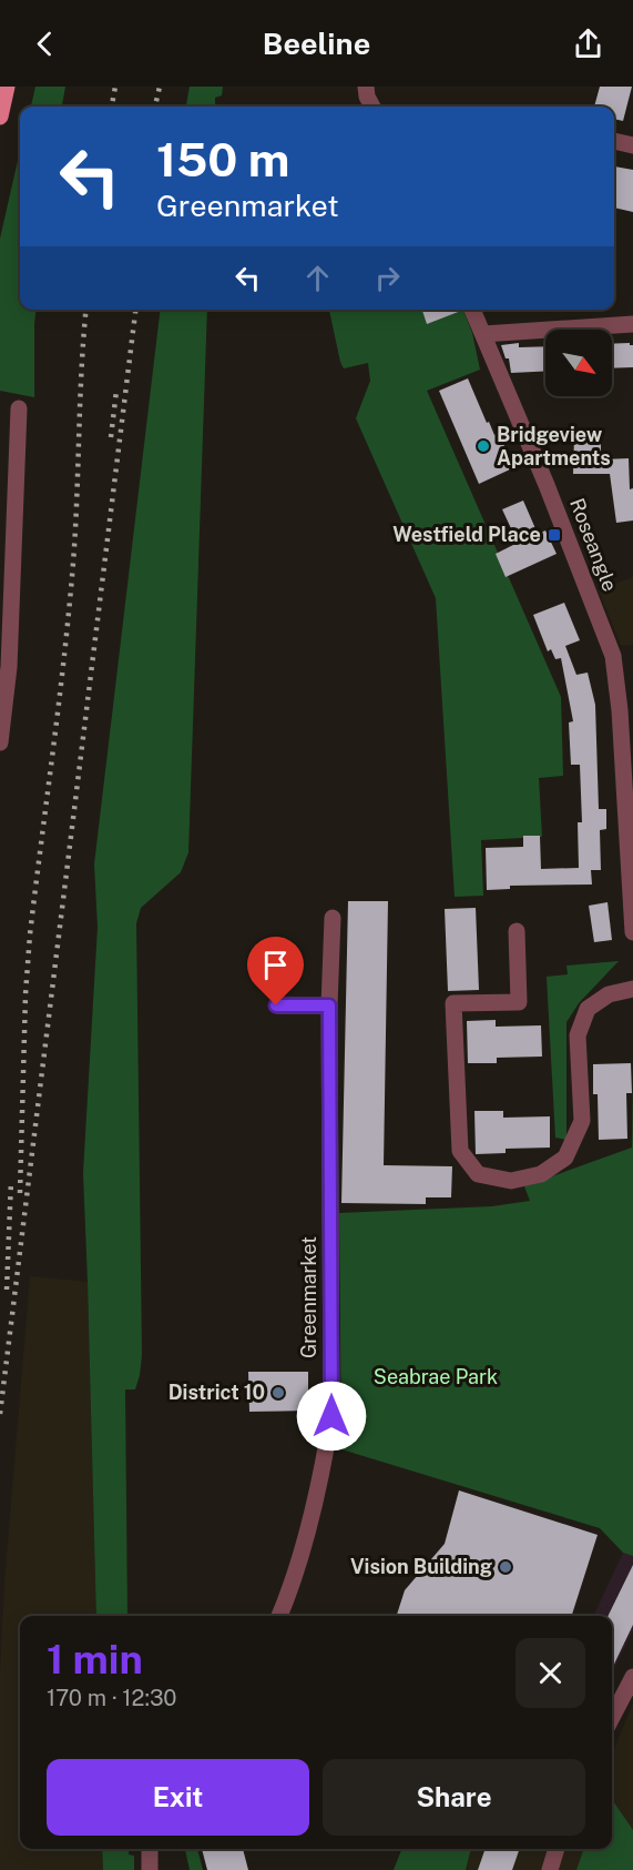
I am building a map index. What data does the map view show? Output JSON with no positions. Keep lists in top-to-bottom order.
{
  "streets": {
    "street": ["Roseangle", "Greenmarket"]
  },
  "parks": ["Seabrae Park"],
  "places": {
    "other": ["Bridgeview Apartments", "District 10", "Vision Building"],
    "transit": ["Westfield Place"]
  },
  "north": "bottom right",
  "page": {
    "header": "Beeline",
    "turn": ["150 m", "Greenmarket"],
    "heading": ["1 min", "170 m · 12:30"],
    "buttons": ["Exit", "Share"]
  }
}
